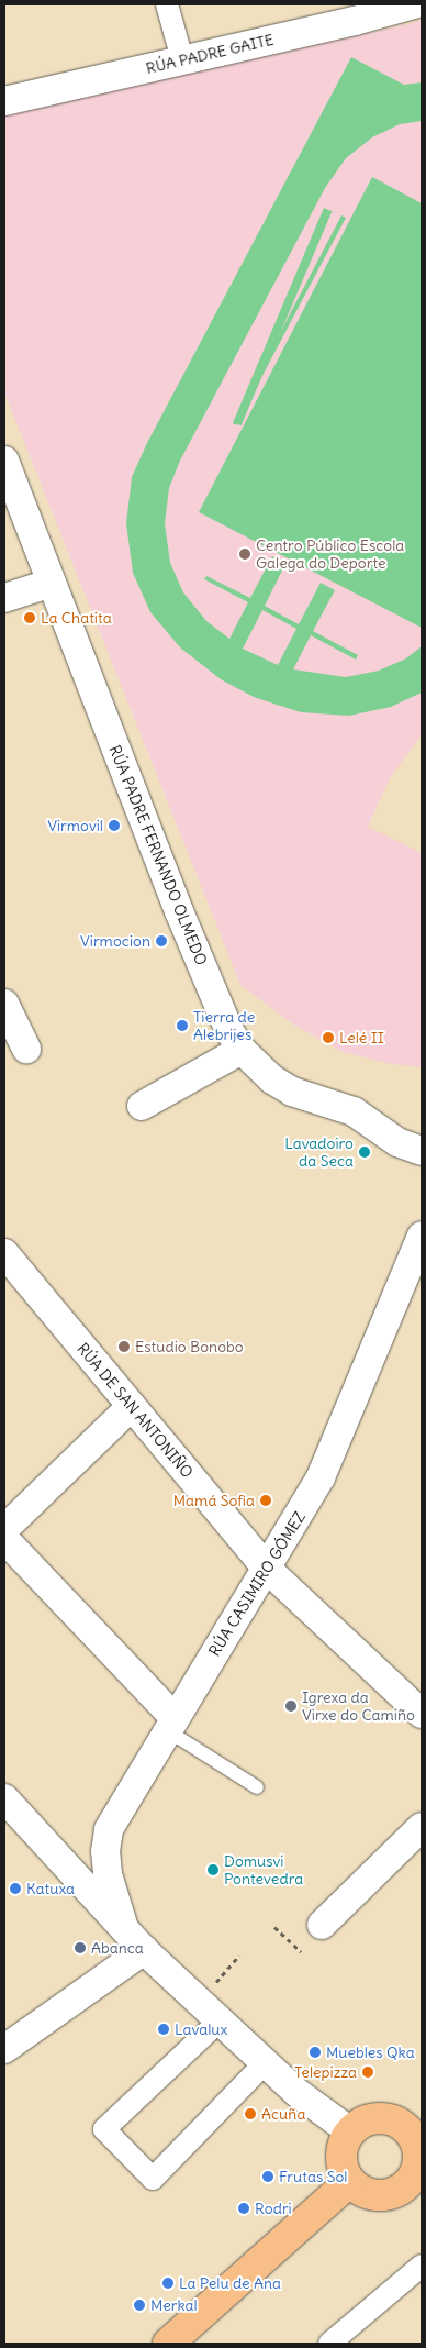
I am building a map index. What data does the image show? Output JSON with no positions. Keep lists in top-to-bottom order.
{
  "streets": {
    "street": [
      "RÚA PADRE GAITE",
      "RÚA PADRE FERNANDO OLMEDO",
      "RÚA DE SAN ANTONIÑO",
      "RÚA CASIMIRO GÓMEZ"
    ]
  },
  "crossings": [
    ["RÚA DE SAN ANTONIÑO", "RÚA CASIMIRO GÓMEZ"]
  ],
  "places": [
    "Centro Público Escola Galega do Deporte",
    "La Chatita",
    "Virmovil",
    "Virmocion",
    "Tierra de Alebrijes",
    "Lelé II",
    "Lavadoiro da Seca",
    "Estudio Bonobo",
    "Mamá Sofìa",
    "Igrexa da Virxe do Camiño",
    "Domusvi Pontevedra",
    "Katuxa",
    "Abanca",
    "Lavalux",
    "Muebles Qka",
    "Telepizza",
    "Acuña",
    "Frutas Sol",
    "Rodri",
    "La Pelu de Ana",
    "Merkal"
  ]
}
